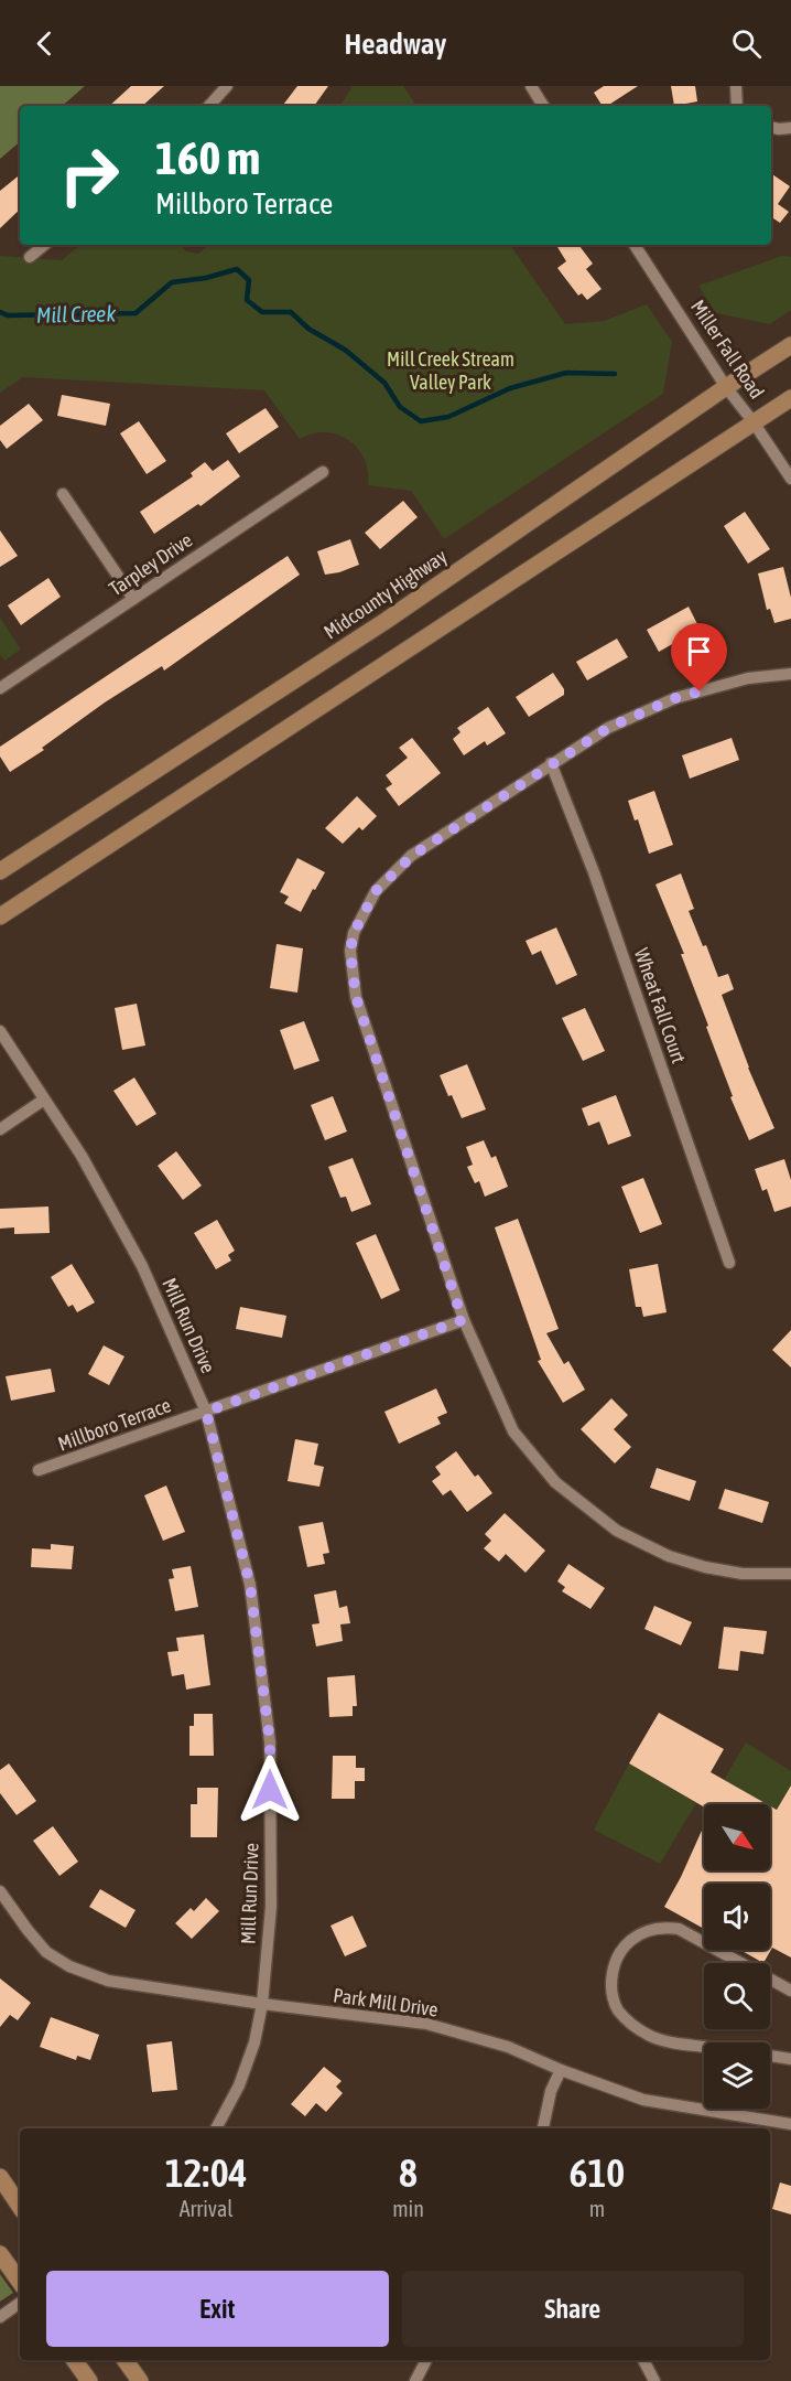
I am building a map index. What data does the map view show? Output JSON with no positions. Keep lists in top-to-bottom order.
{
  "streets": {
    "main road": ["Midcounty Highway"],
    "street": [
      "Miller Fall Road",
      "Tarpley Drive",
      "Wheat Fall Court",
      "Mill Run Drive",
      "Millboro Terrace",
      "Park Mill Drive"
    ]
  },
  "crossings": [
    ["Miller Fall Road", "Midcounty Highway"],
    ["Mill Run Drive", "Millboro Terrace"],
    ["Mill Run Drive", "Park Mill Drive"]
  ],
  "water": ["Mill Creek"],
  "parks": ["Mill Creek Stream Valley Park"],
  "north": "bottom right",
  "page": {
    "header": "Headway",
    "turn": ["160 m", "Millboro Terrace"],
    "eta": [
      "12:04",
      "Arrival",
      "8",
      "min",
      "610",
      "m"
    ],
    "buttons": ["Exit", "Share"]
  }
}
